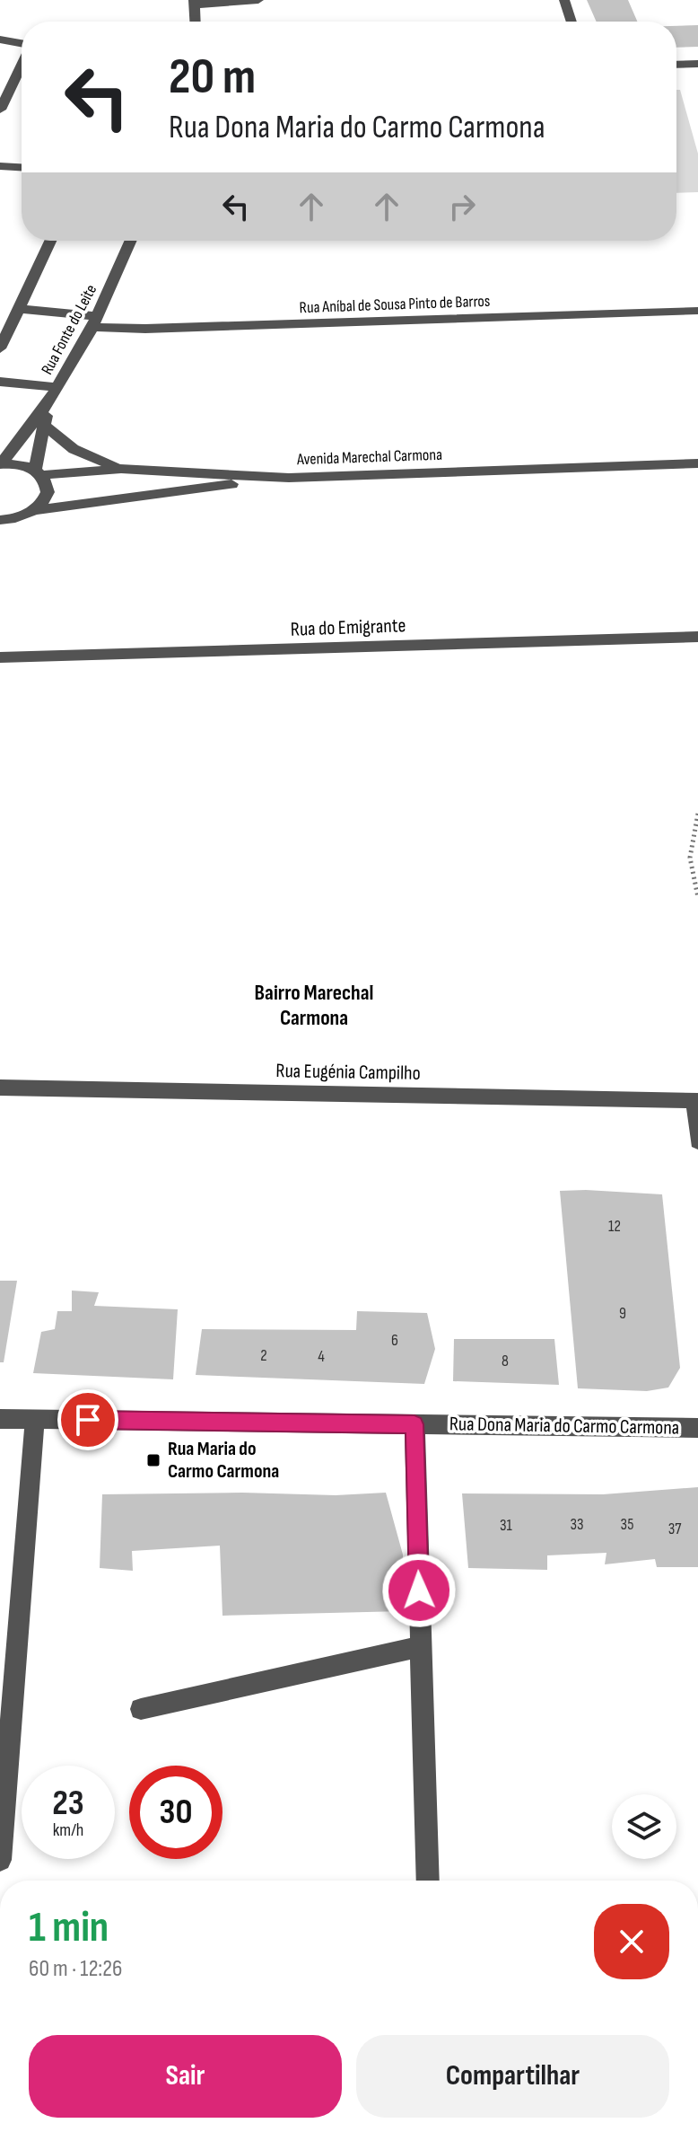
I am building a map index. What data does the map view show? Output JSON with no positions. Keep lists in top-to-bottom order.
{
  "streets": {
    "street": [
      "Rua Aníbal de Sousa Pinto de Barros",
      "Rua Fonte do Leite",
      "Avenida Marechal Carmona",
      "Rua do Emigrante",
      "Rua Eugénia Campilho",
      "Rua Dona Maria do Carmo Carmona"
    ]
  },
  "crossings": [
    ["Rua Aníbal de Sousa Pinto de Barros", "Rua Fonte do Leite"]
  ],
  "districts": ["Bairro Marechal Carmona"],
  "places": {
    "transit": ["Rua Maria do Carmo Carmona"]
  },
  "house_numbers": [
    "12",
    "9",
    "6",
    "2",
    "4",
    "8",
    "33",
    "35",
    "31",
    "37"
  ],
  "page": {
    "turn": ["20 m", "Rua Dona Maria do Carmo Carmona"],
    "speed": "23 km/h",
    "limit": "30",
    "heading": ["1 min", "60 m · 12:26"],
    "buttons": ["Sair", "Compartilhar"]
  }
}
